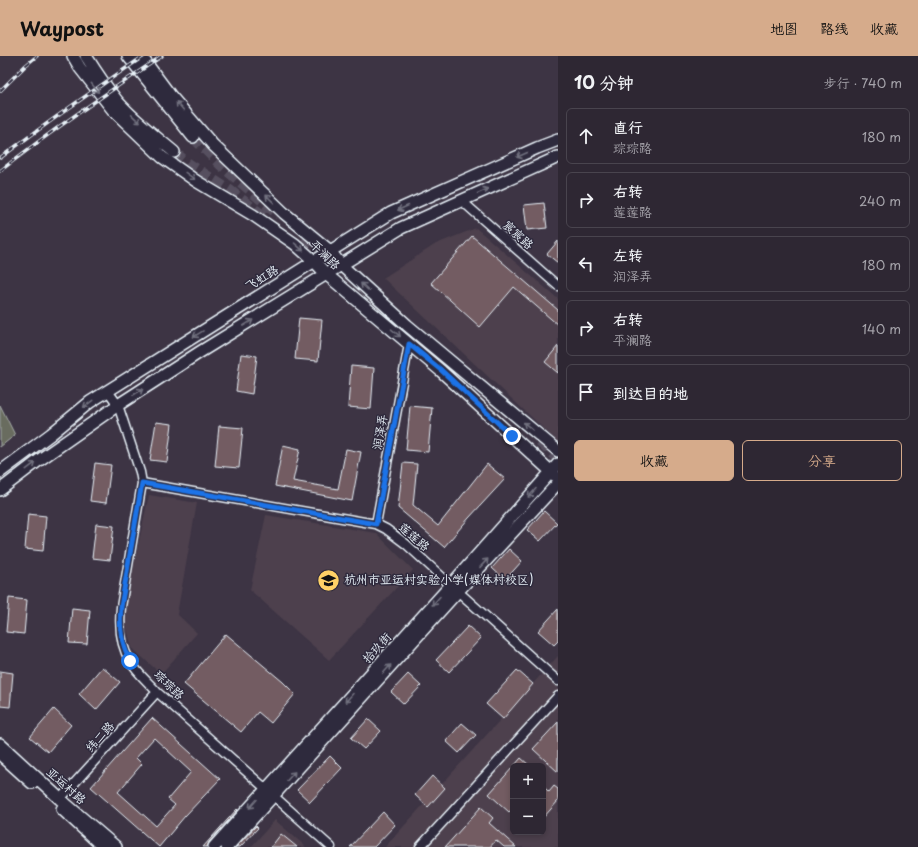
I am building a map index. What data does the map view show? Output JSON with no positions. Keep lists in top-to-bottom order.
{
  "streets": {
    "main road": [
      "平澜路",
      "飞虹路",
      "拾玖街",
      "亚运村路"
    ],
    "street": [
      "宸宸路",
      "润泽弄",
      "莲莲路",
      "琮琮路",
      "纬二路"
    ]
  },
  "crossings": [
    ["平澜路", "飞虹路"],
    ["平澜路", "润泽弄"],
    ["平澜路", "拾玖街"],
    ["飞虹路", "琮琮路"],
    ["润泽弄", "莲莲路"],
    ["莲莲路", "拾玖街"],
    ["莲莲路", "琮琮路"],
    ["拾玖街", "琮琮路"],
    ["琮琮路", "纬二路"],
    ["纬二路", "亚运村路"]
  ],
  "places": {
    "school or university": ["杭州市亚运村实验小学(媒体村校区)"]
  },
  "page": {
    "header": "Waypost",
    "nav": ["地图", "路线", "收藏"],
    "heading": ["10 分钟", "步行 · 740 m"],
    "list": [
      ["直行", "琮琮路", "180 m"],
      ["右转", "莲莲路", "240 m"],
      ["左转", "润泽弄", "180 m"],
      ["右转", "平澜路", "140 m"],
      "到达目的地"
    ],
    "buttons": ["收藏", "分享"],
    "map_buttons": ["+", "−"]
  }
}
